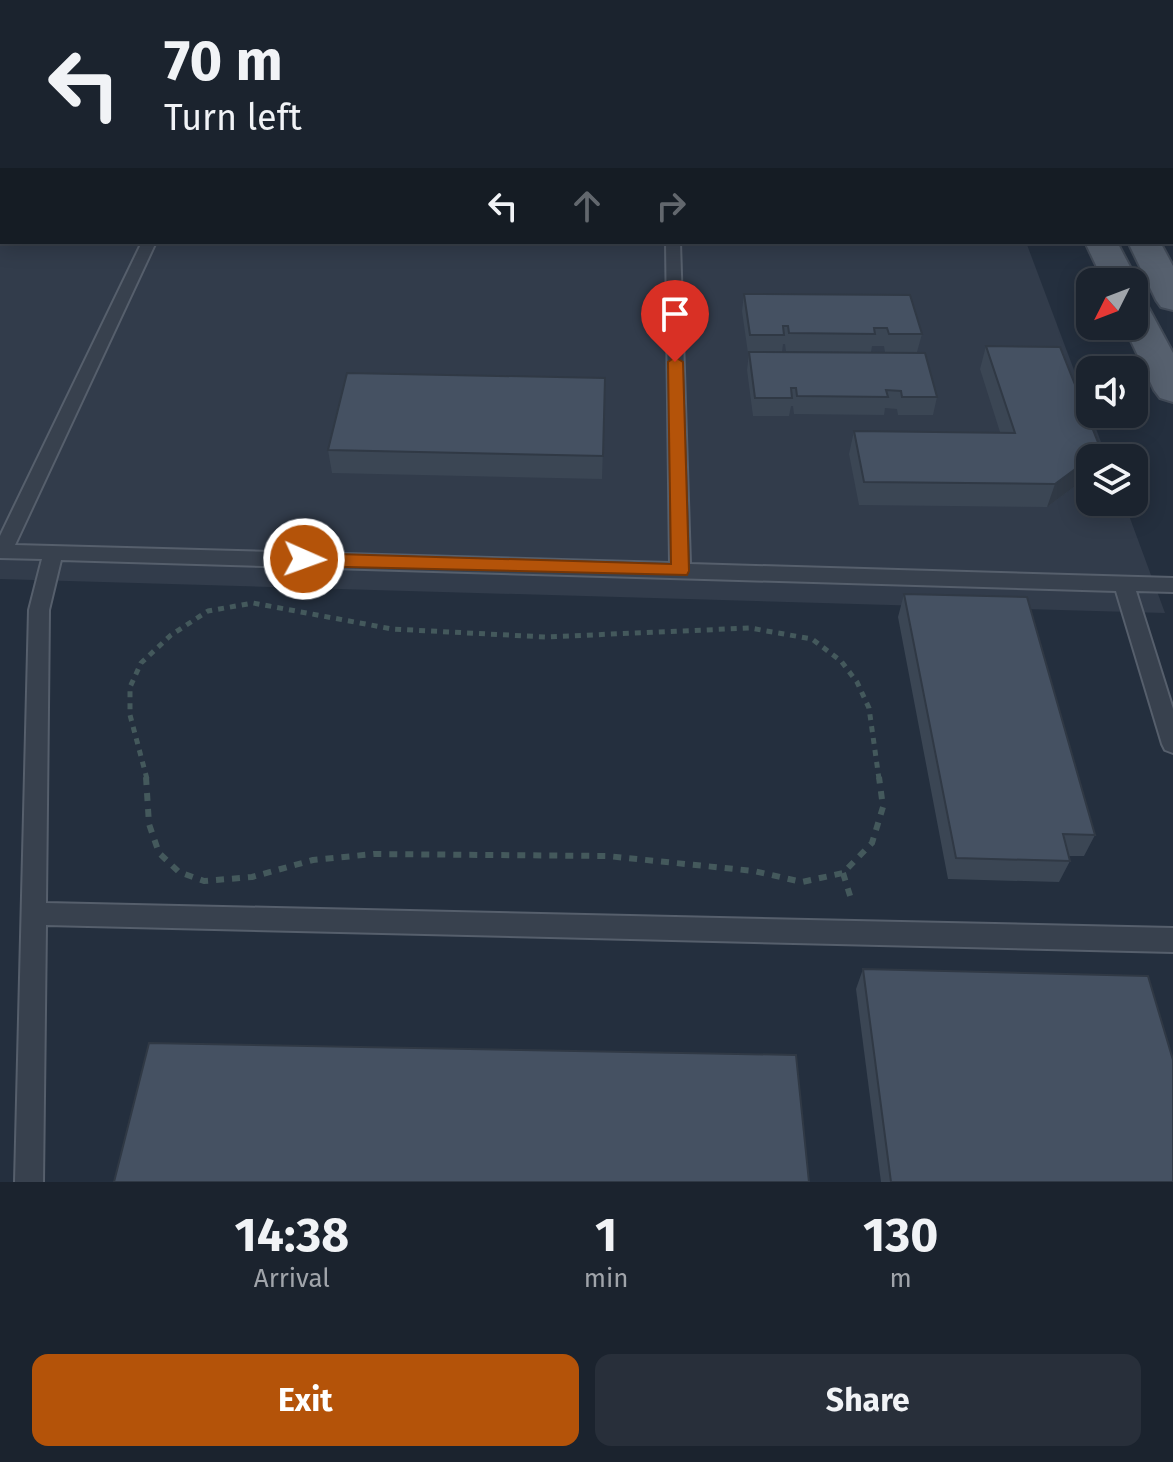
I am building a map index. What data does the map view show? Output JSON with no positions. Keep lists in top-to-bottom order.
{
  "north": "bottom left",
  "page": {
    "turn": ["70 m", "Turn left"],
    "eta": [
      "14:38",
      "Arrival",
      "1",
      "min",
      "130",
      "m"
    ],
    "buttons": ["Exit", "Share"]
  }
}
